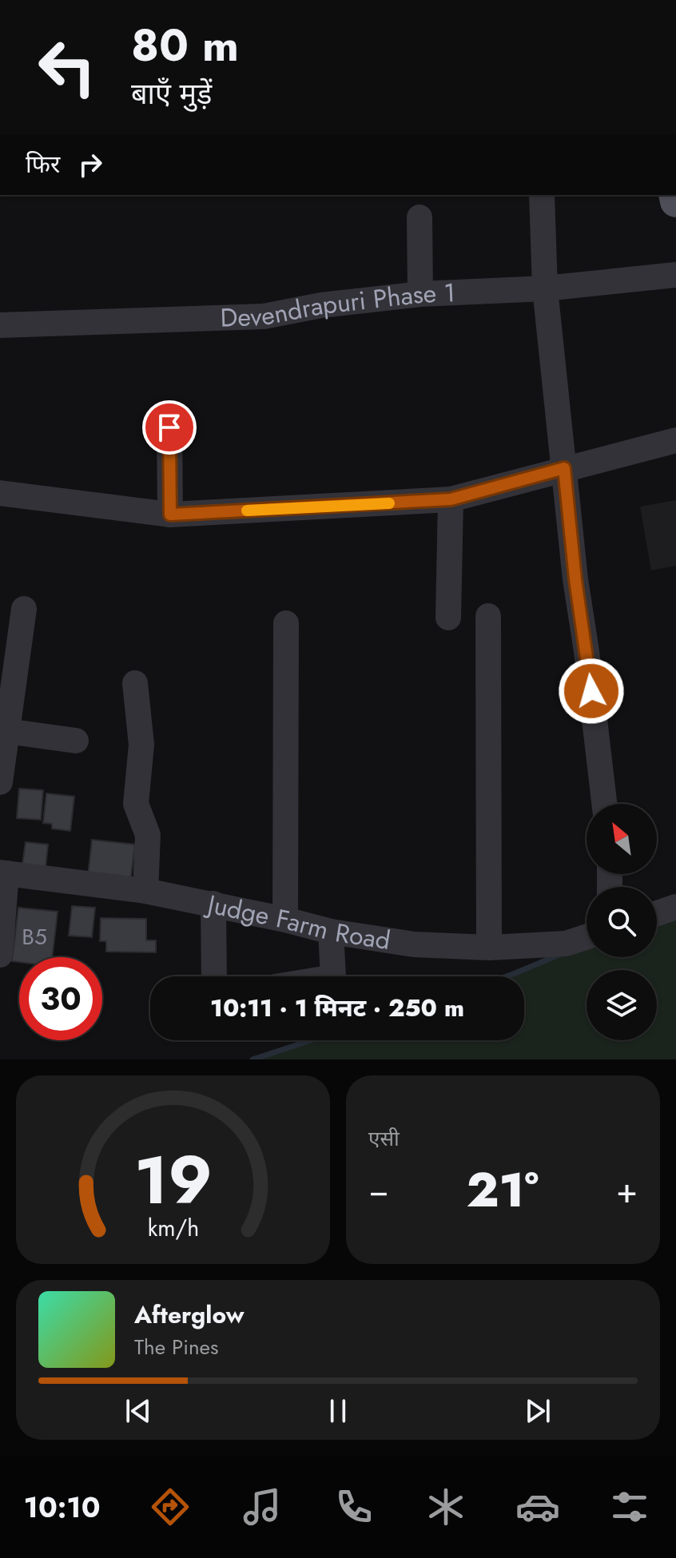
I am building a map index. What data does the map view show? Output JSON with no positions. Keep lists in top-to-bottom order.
{
  "streets": {
    "street": ["Devendrapuri Phase 1", "Judge Farm Road"]
  },
  "house_numbers": ["B5"],
  "north": "top left",
  "page": {
    "turn": ["80 m", "बाएँ मुड़ें"],
    "then": "फिर",
    "limit": "30",
    "trip": "10:11 · 1 मिनट · 250 m",
    "tile": "एसी",
    "heat": ["−", "21°", "+"],
    "song": ["Afterglow", "The Pines"],
    "tabs": "10:10",
    "gauge": ["19", "km/h"]
  }
}
